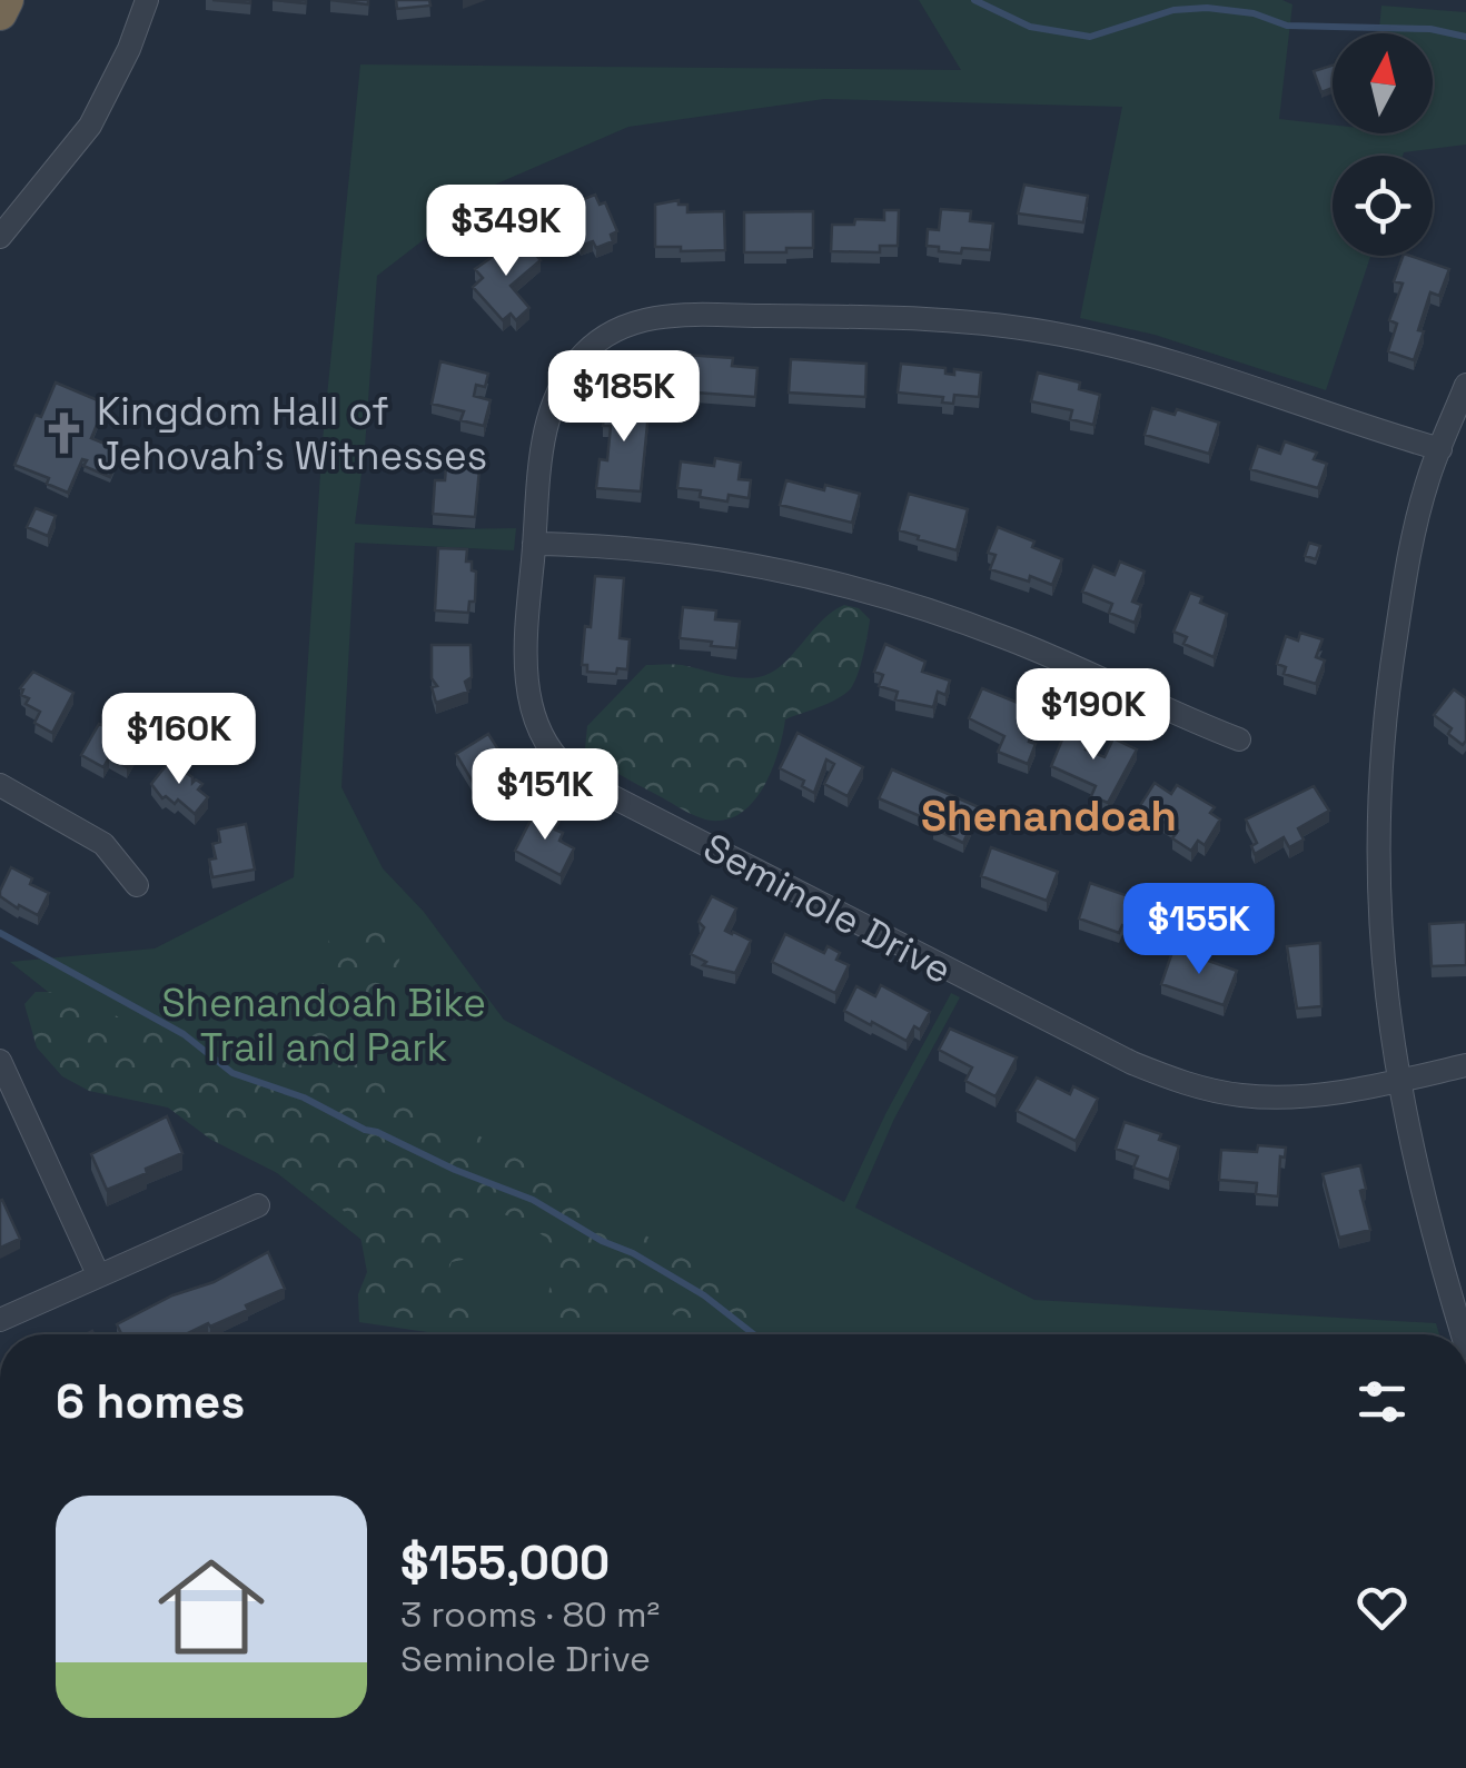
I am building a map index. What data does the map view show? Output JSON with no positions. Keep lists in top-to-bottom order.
{
  "streets": {
    "street": ["Seminole Drive"]
  },
  "districts": ["Shenandoah"],
  "parks": ["Shenandoah Bike Trail and Park"],
  "places": {
    "church": ["Kingdom Hall of Jehovah's Witnesses"]
  },
  "north": "top",
  "page": {
    "price": [
      "$349K",
      "$185K",
      "$190K",
      "$160K",
      "$151K",
      "$155K"
    ],
    "heading": "6 homes",
    "list": [
      {
        "name": "$155,000",
        "note": "3 rooms · 80 m² · Seminole Drive"
      }
    ]
  }
}
